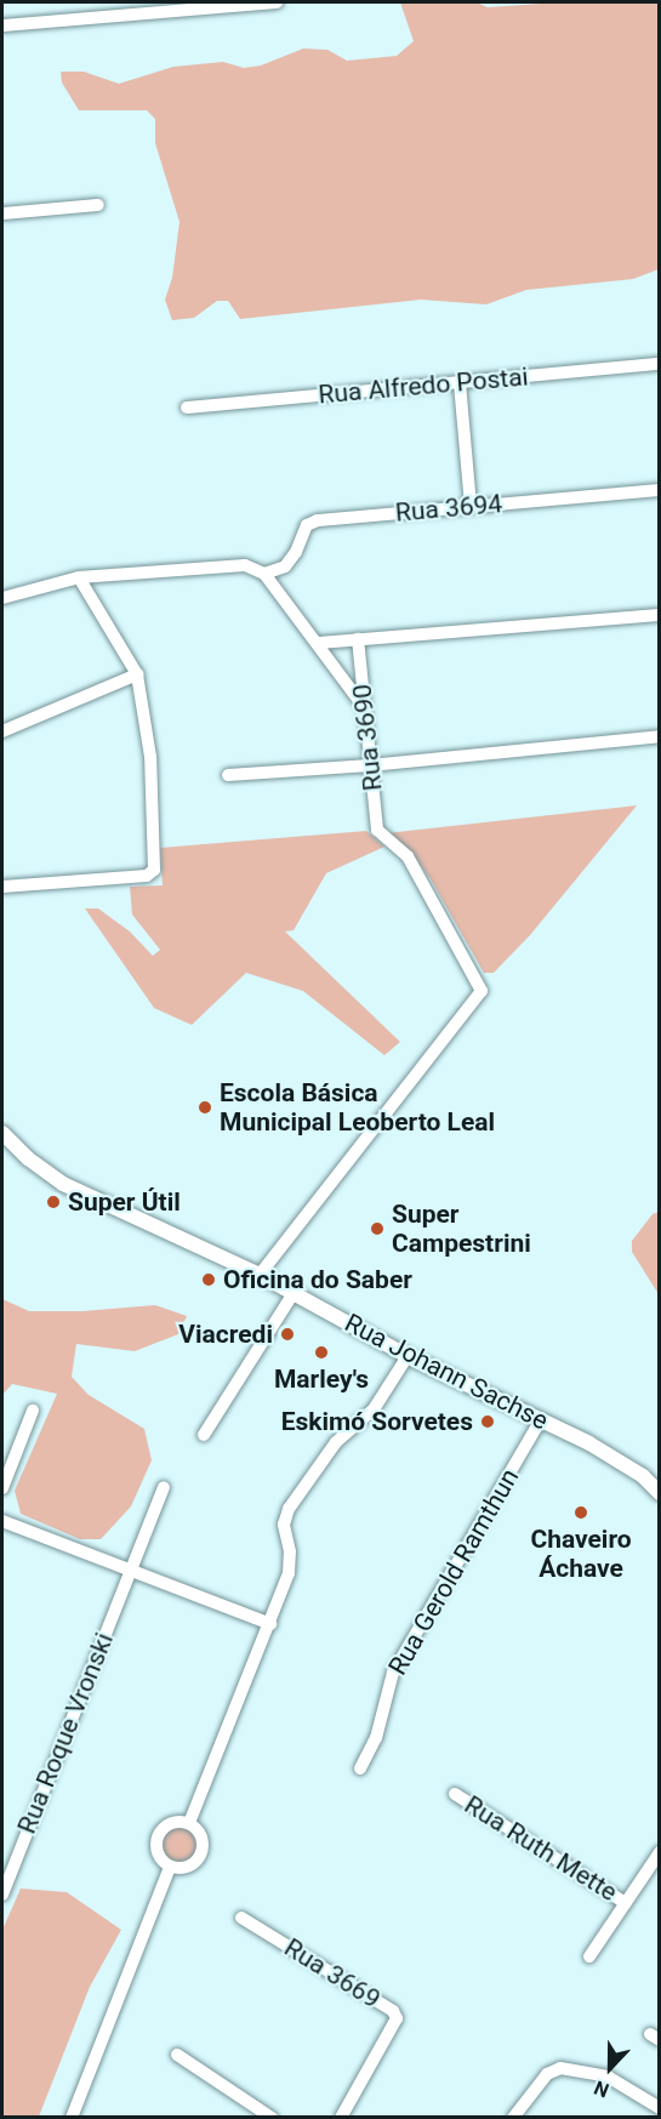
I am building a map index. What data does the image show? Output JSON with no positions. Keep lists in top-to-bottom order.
{
  "streets": {
    "street": [
      "Rua Alfredo Postai",
      "Rua 3694",
      "Rua 3690",
      "Rua Johann Sachse",
      "Rua Gerold Ramthun",
      "Rua Roque Vronski",
      "Rua Ruth Mette",
      "Rua 3669"
    ]
  },
  "crossings": [
    ["Rua 3690", "Rua Johann Sachse"],
    ["Rua Johann Sachse", "Rua Gerold Ramthun"]
  ],
  "places": [
    "Escola Básica Municipal Leoberto Leal",
    "Super Útil",
    "Super Campestrini",
    "Oficina do Saber",
    "Viacredi",
    "Marley's",
    "Eskimó Sorvetes",
    "Chaveiro Áchave"
  ],
  "north": "bottom"
}
